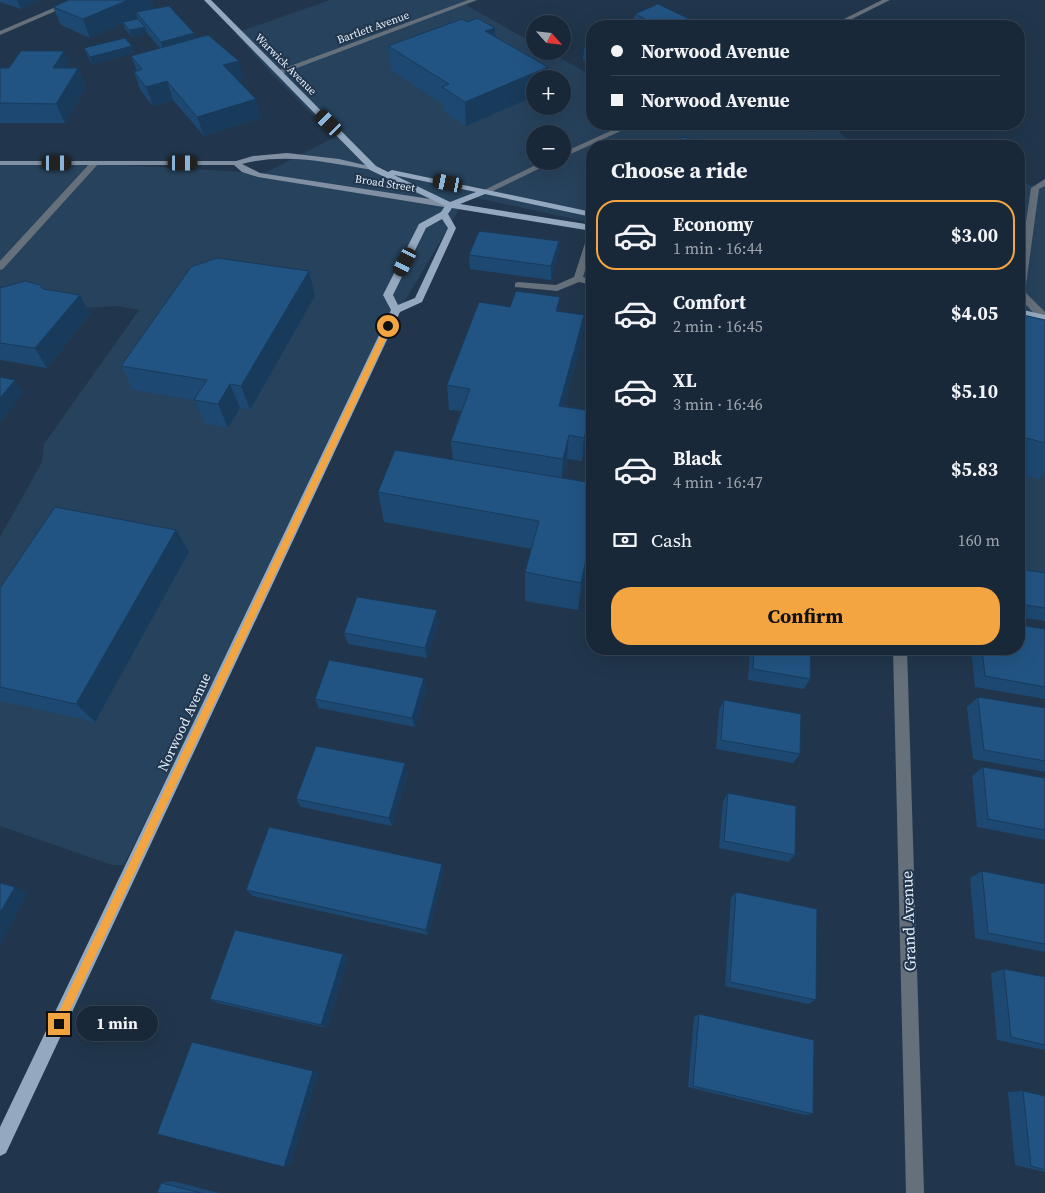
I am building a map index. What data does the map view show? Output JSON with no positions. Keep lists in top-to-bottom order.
{
  "streets": {
    "main road": ["Warwick Avenue", "Broad Street", "Norwood Avenue"],
    "street": ["Bartlett Avenue", "Grand Avenue"]
  },
  "crossings": [
    ["Bartlett Avenue", "Warwick Avenue"],
    ["Warwick Avenue", "Broad Street"]
  ],
  "north": "bottom right",
  "page": {
    "map_buttons": ["+", "−"],
    "banner": ["Norwood Avenue", "Norwood Avenue"],
    "heading": "Choose a ride",
    "list": [
      {
        "name": "Economy",
        "note": "1 min · 16:44",
        "value": "$3.00"
      },
      {
        "name": "Comfort",
        "note": "2 min · 16:45",
        "value": "$4.05"
      },
      {
        "name": "XL",
        "note": "3 min · 16:46",
        "value": "$5.10"
      },
      {
        "name": "Black",
        "note": "4 min · 16:47",
        "value": "$5.83"
      }
    ],
    "pay": ["Cash", "160 m"],
    "buttons": "Confirm",
    "bubble": "1 min"
  }
}
